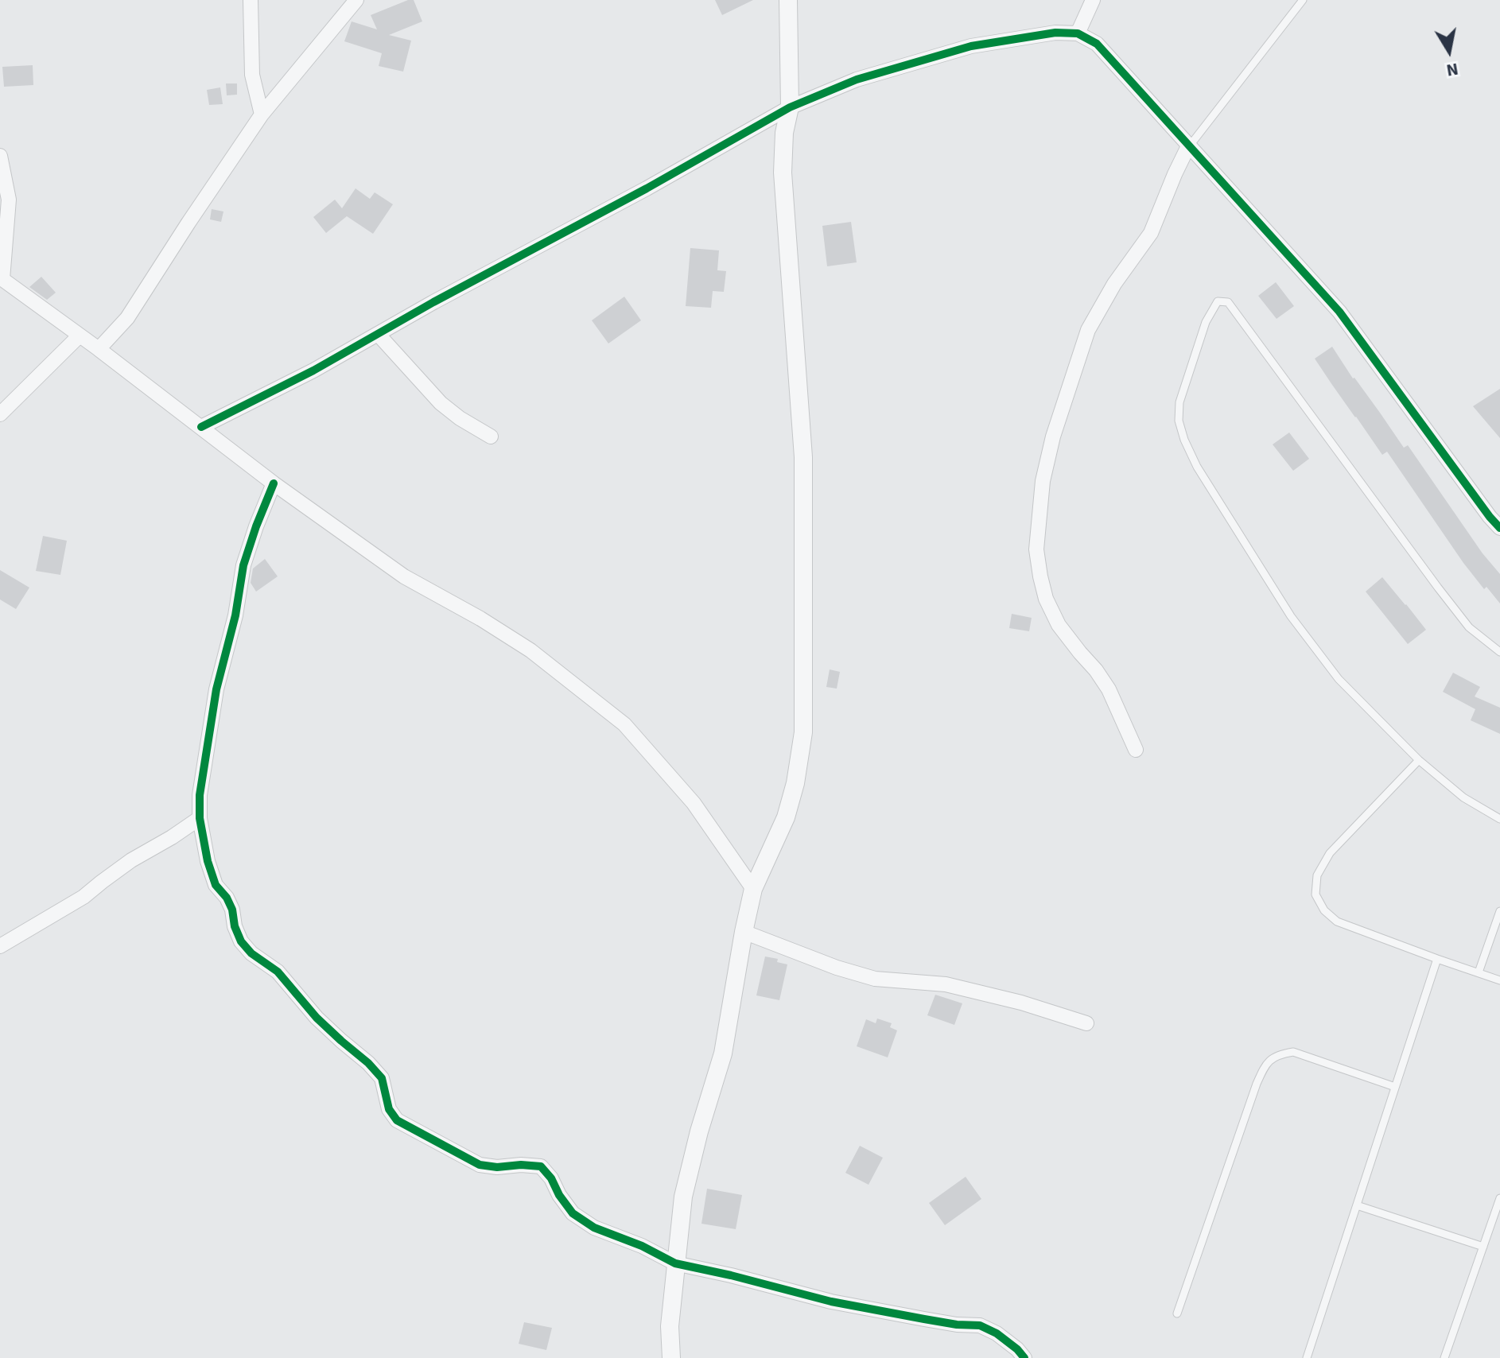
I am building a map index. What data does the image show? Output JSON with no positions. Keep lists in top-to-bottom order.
{
  "north": "bottom"
}
